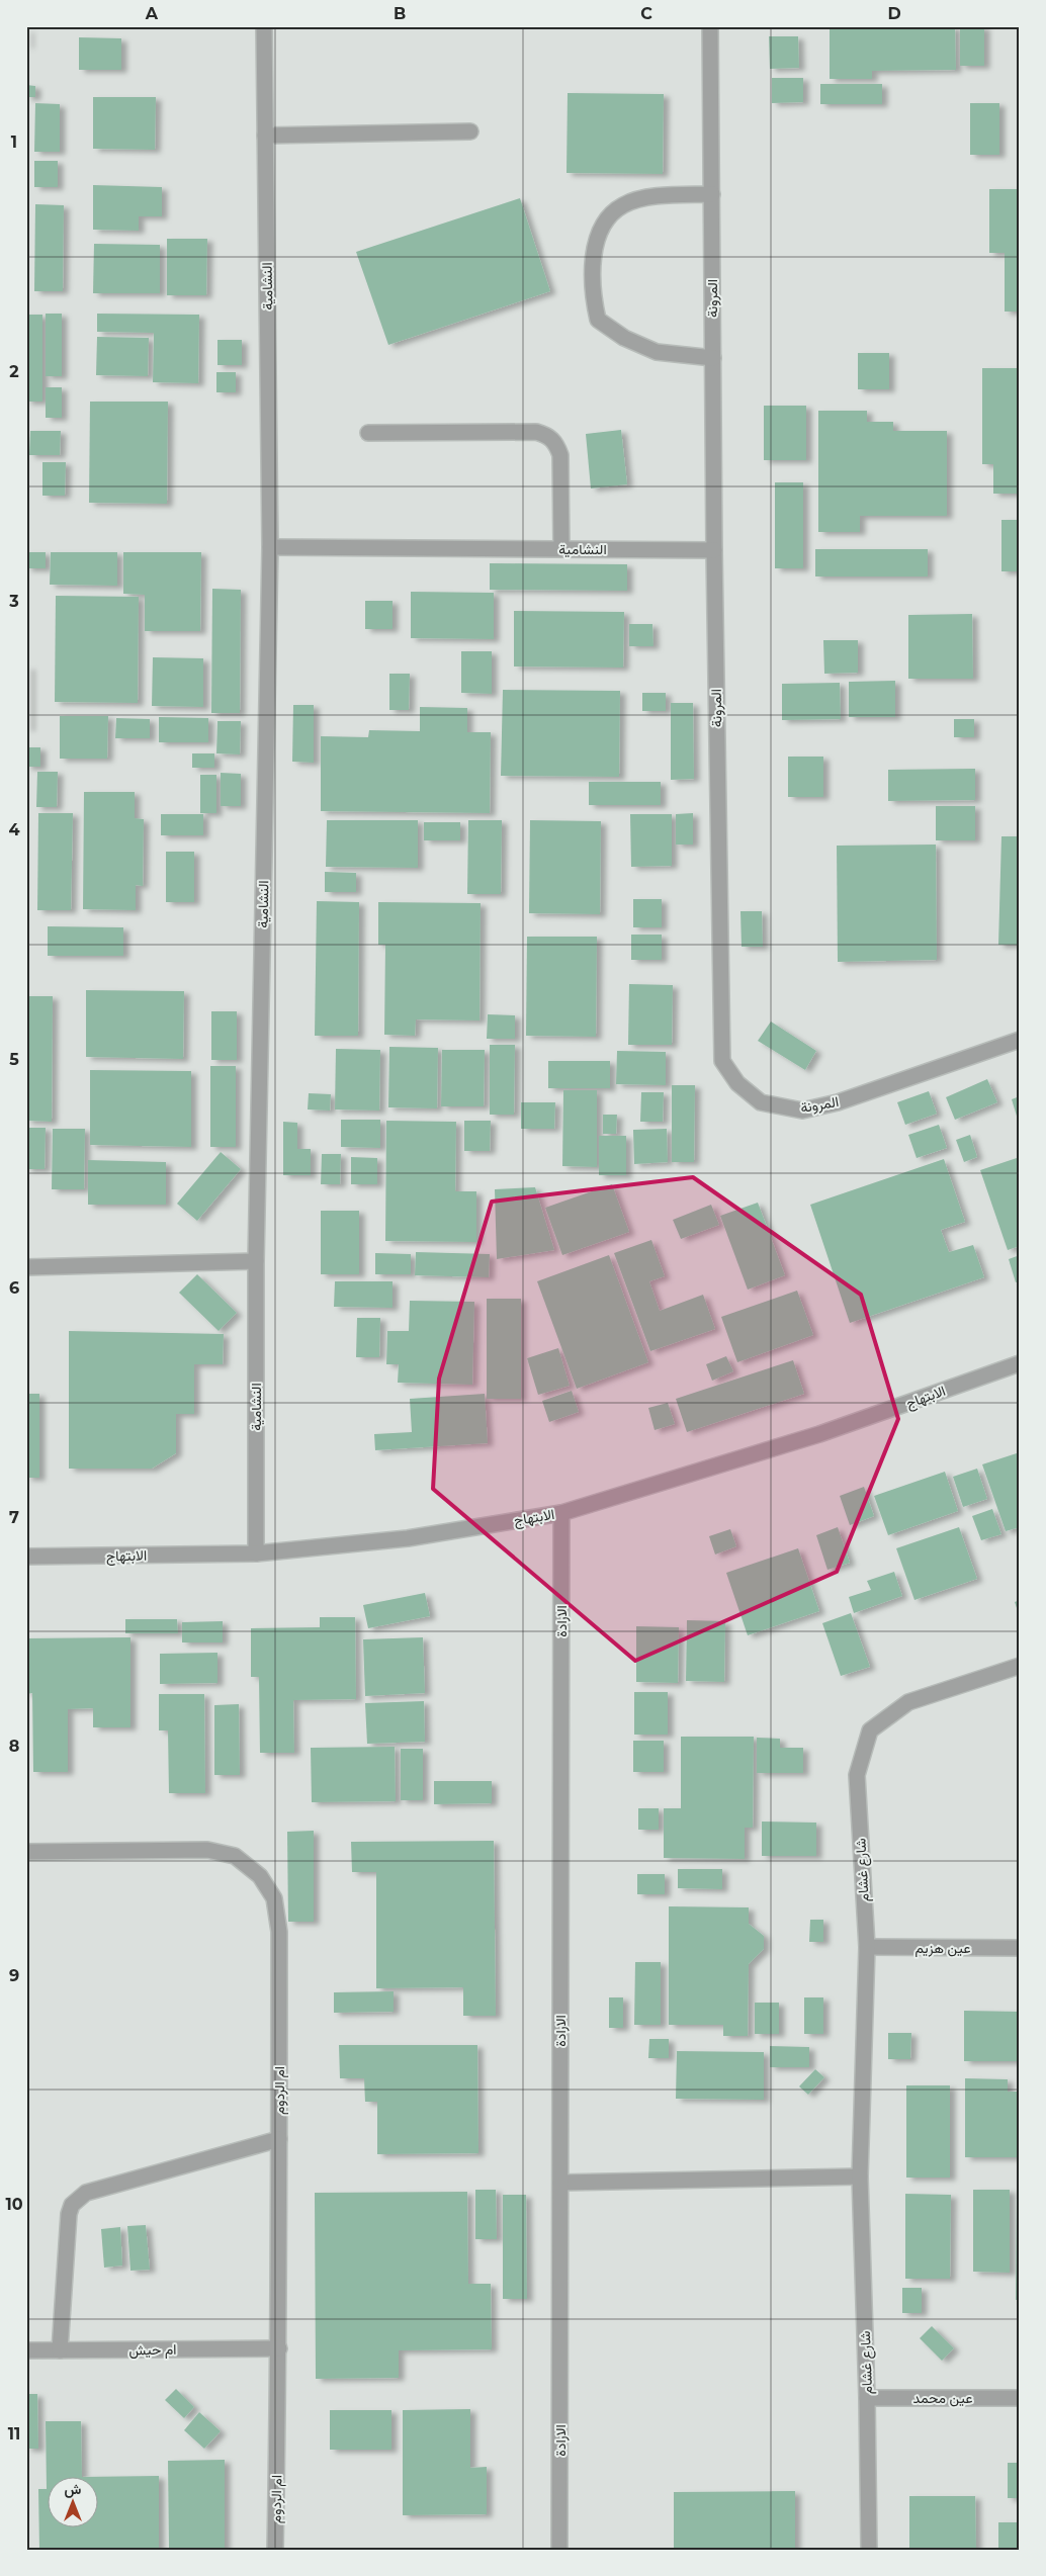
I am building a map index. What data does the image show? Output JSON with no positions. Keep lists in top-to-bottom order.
{
  "streets": {
    "street": [
      "النشامية",
      "المرونة",
      "الابتهاج",
      "الارادة",
      "شارع غشام",
      "عين هزيم",
      "ام الردوم",
      "ام حيش",
      "عين محمد"
    ]
  },
  "crossings": [
    ["النشامية", "المرونة"],
    ["النشامية", "الابتهاج"],
    ["الابتهاج", "الارادة"],
    ["شارع غشام", "عين هزيم"],
    ["شارع غشام", "عين محمد"],
    ["ام الردوم", "ام حيش"]
  ],
  "north": "top",
  "grid": {
    "columns": [
      "A",
      "B",
      "C",
      "D"
    ],
    "rows": [
      "1",
      "2",
      "3",
      "4",
      "5",
      "6",
      "7",
      "8",
      "9",
      "10",
      "11"
    ]
  }
}
